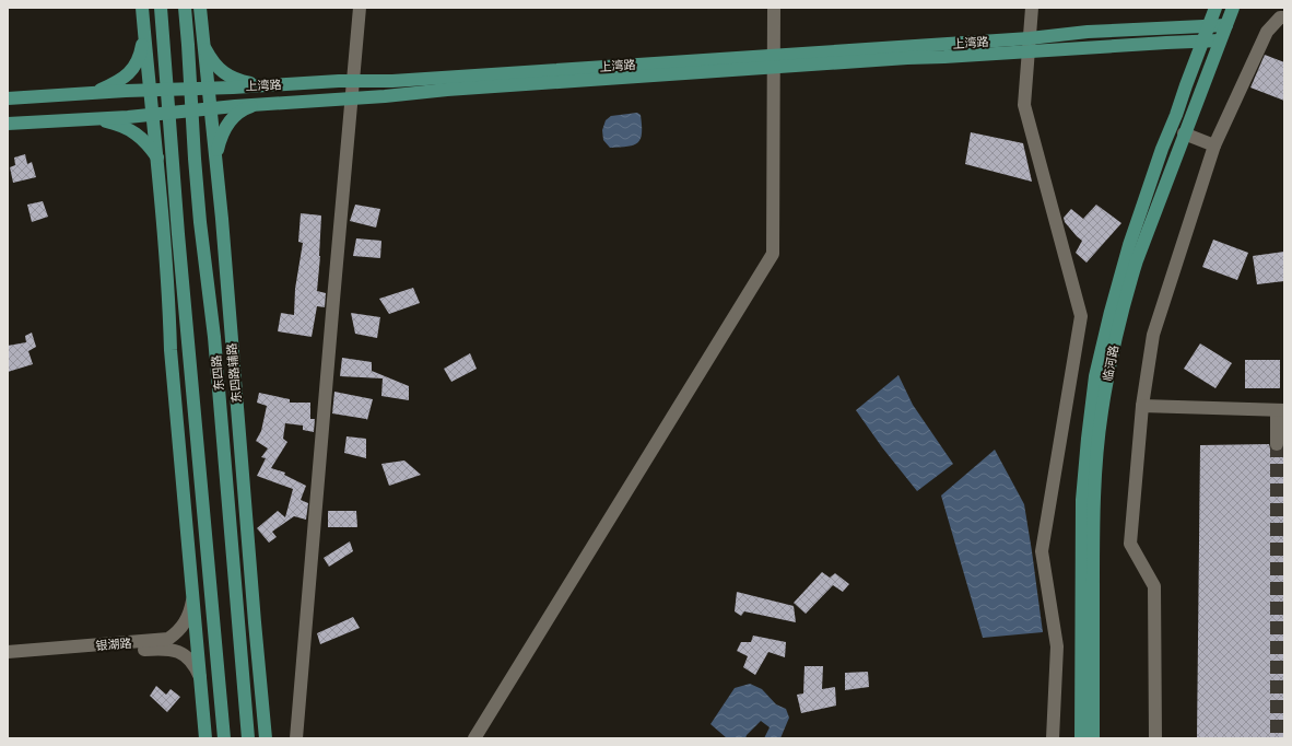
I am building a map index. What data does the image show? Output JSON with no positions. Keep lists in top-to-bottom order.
{
  "streets": {
    "main road": [
      "上湾路",
      "临河路",
      "东四路",
      "东四路辅路"
    ],
    "street": ["银湖路"]
  },
  "crossings": [
    ["上湾路", "临河路"],
    ["上湾路", "东四路"],
    ["上湾路", "东四路辅路"]
  ]
}
